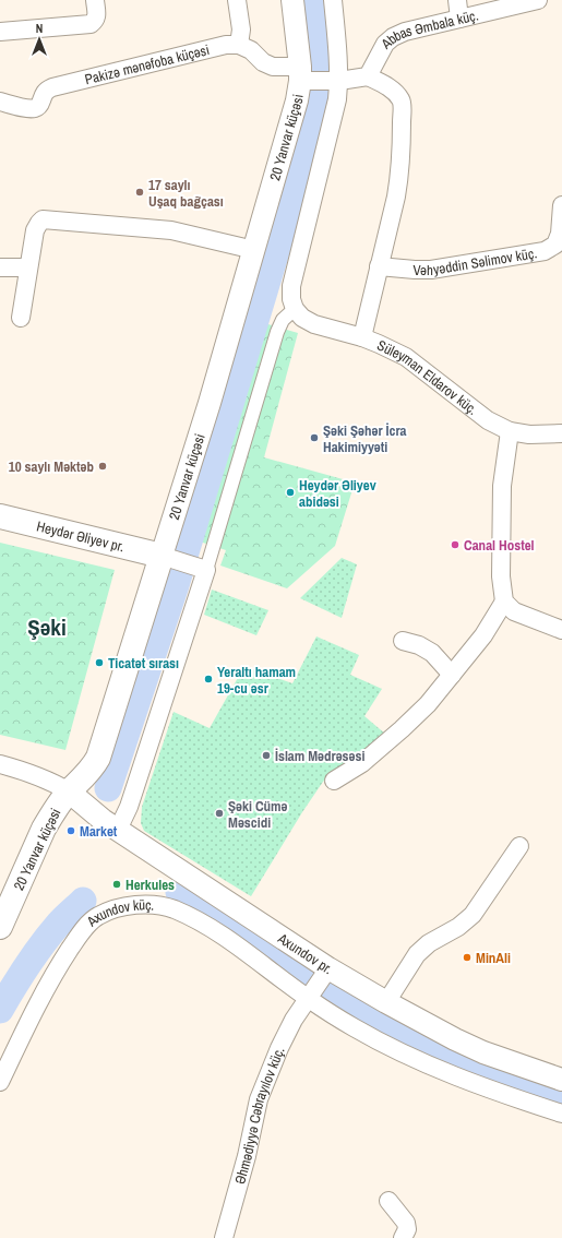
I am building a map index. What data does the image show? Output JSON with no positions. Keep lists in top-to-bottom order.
{
  "streets": {
    "main road": ["20 Yanvar küçəsi", "Heydər Əliyev pr."],
    "street": [
      "Abbas Əmbala küç.",
      "Pakizə mənəfoba küçəsi",
      "Vəhyəddin Səlimov küç.",
      "Süleyman Eldarov küç.",
      "Axundov küç.",
      "Axundov pr.",
      "Əhmədiyyə Cəbrayılov küç."
    ]
  },
  "crossings": [
    ["20 Yanvar küçəsi", "Heydər Əliyev pr."],
    ["20 Yanvar küçəsi", "Axundov pr."],
    ["Axundov küç.", "Əhmədiyyə Cəbrayılov küç."],
    ["Axundov pr.", "Əhmədiyyə Cəbrayılov küç."]
  ],
  "districts": ["Şəki"],
  "places": [
    "17 saylı Uşaq bağçası",
    "Şəki Şəhər İcra Hakimiyyəti",
    "10 saylı Məktəb",
    "Heydər Əliyev abidəsi",
    "Canal Hostel",
    "Ticatət sırası",
    "Yeraltı hamam 19-cu əsr",
    "İslam Mədrəsəsi",
    "Şəki Cümə Məscidi",
    "Market",
    "Herkules",
    "MinAli"
  ],
  "north": "top"
}
